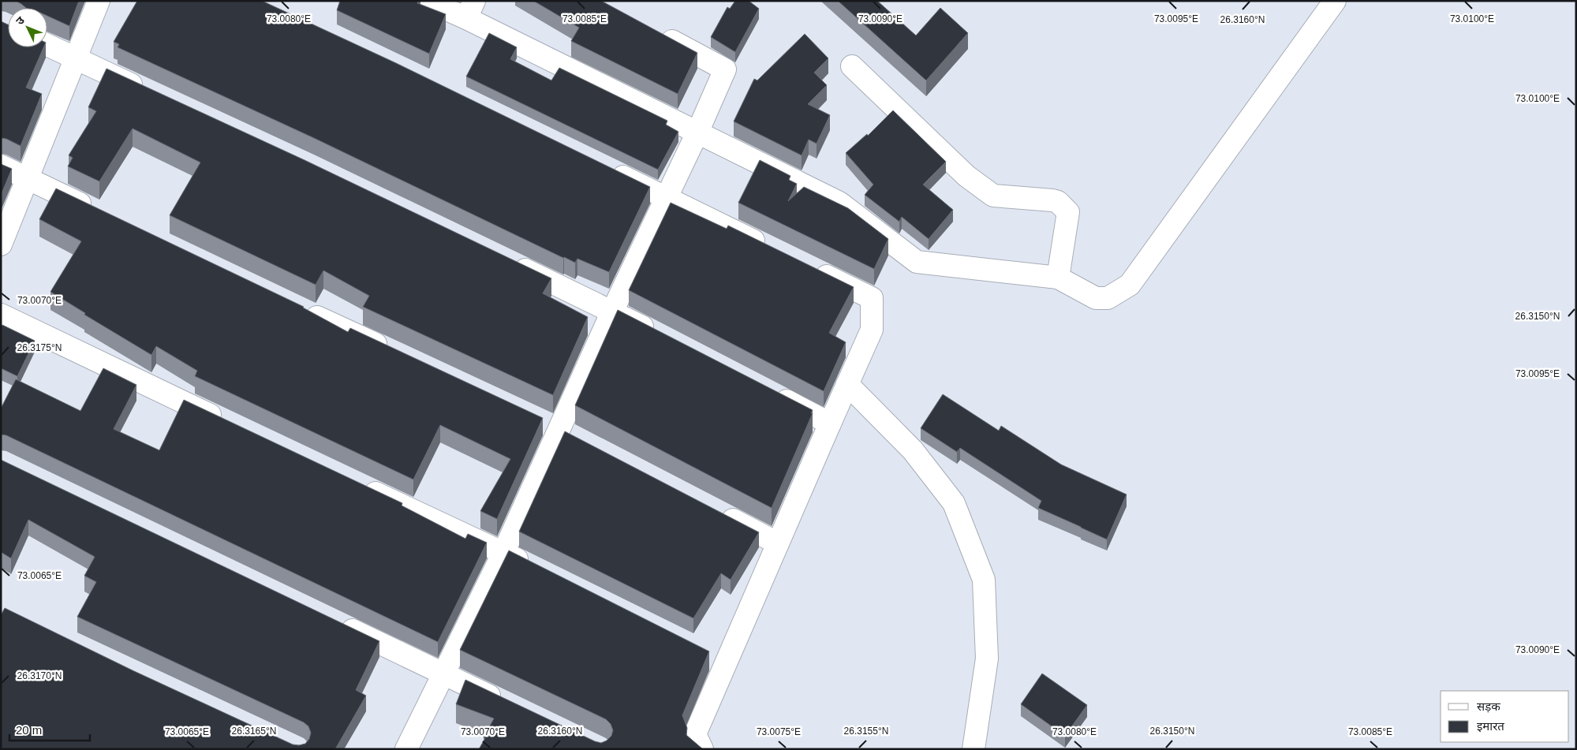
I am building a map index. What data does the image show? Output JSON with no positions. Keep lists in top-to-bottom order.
{
  "legend": ["सड़क", "इमारत"],
  "scale_bar": "20 m",
  "north": "top left",
  "coordinates": [
    "73.0100°E",
    "73.0080°E",
    "73.0085°E",
    "73.0090°E",
    "73.0095°E",
    "26.3160°N",
    "73.0070°E",
    "26.3150°N",
    "26.3175°N",
    "73.0065°E",
    "26.3170°N",
    "26.3165°N",
    "26.3155°N",
    "73.0075°E"
  ]
}
